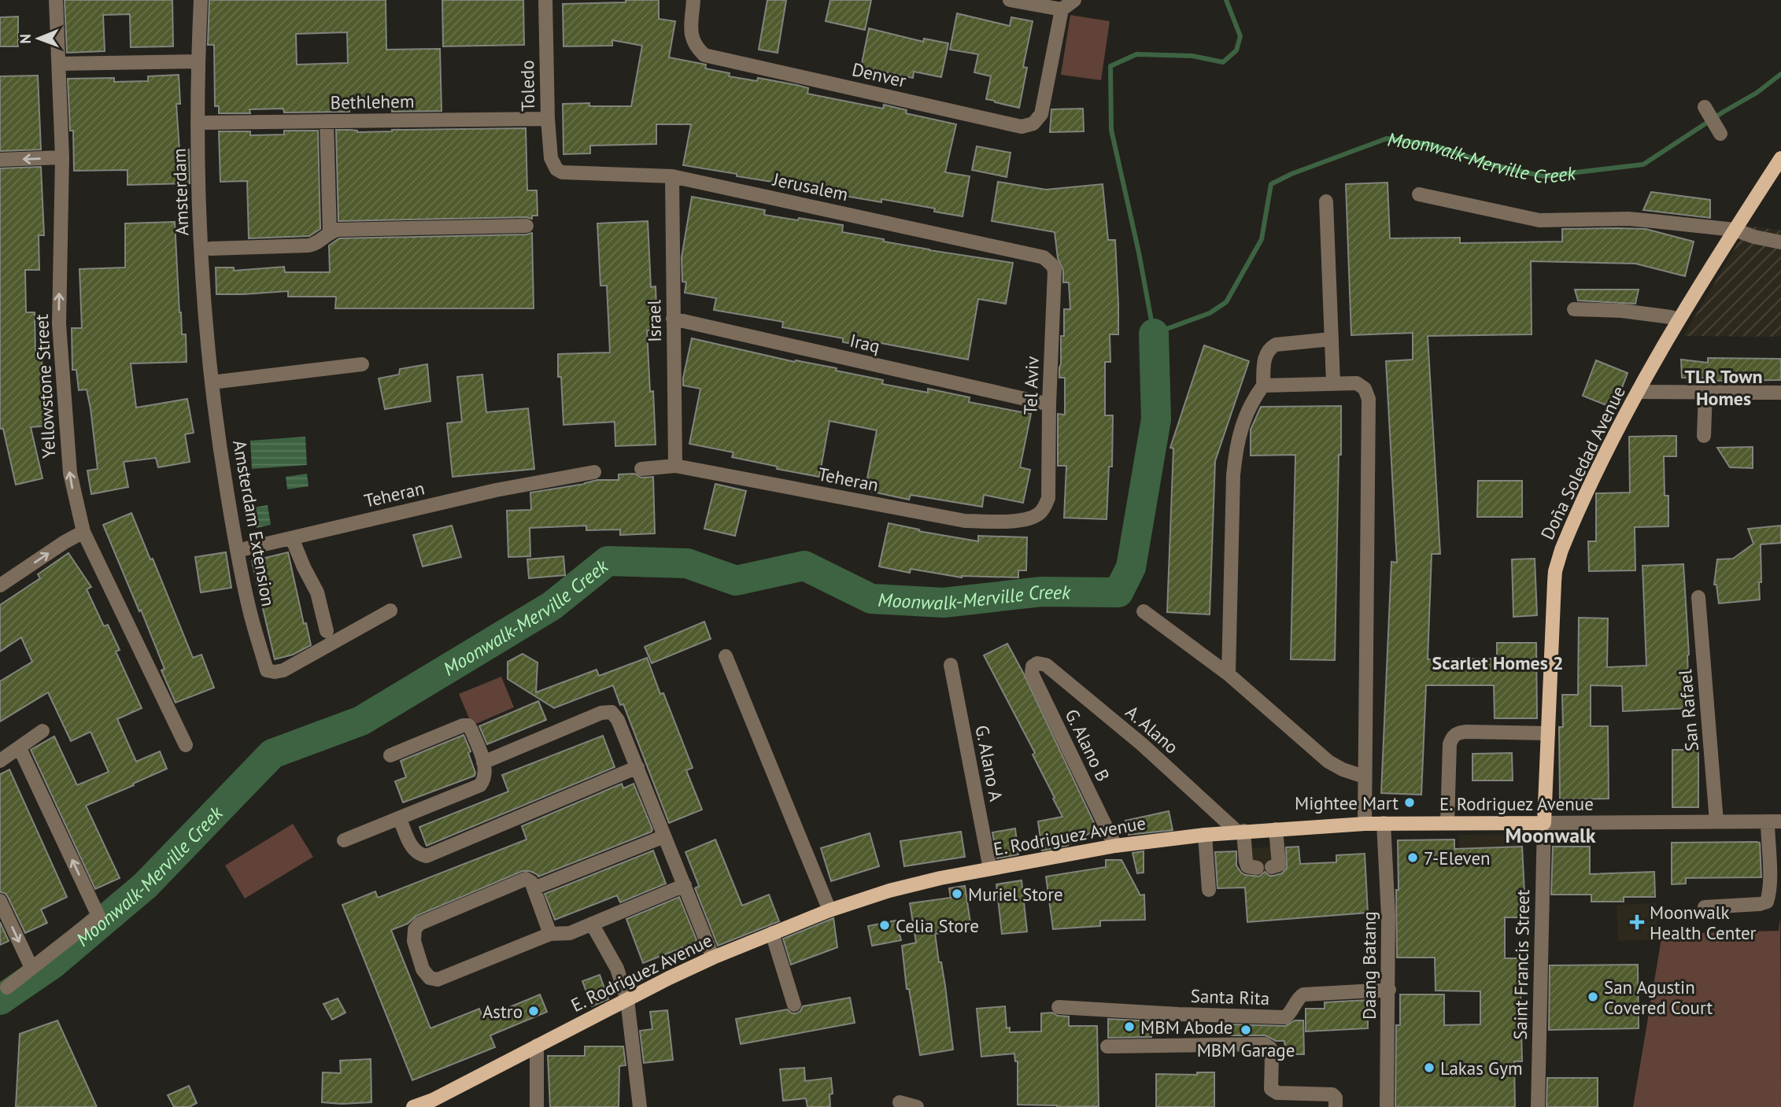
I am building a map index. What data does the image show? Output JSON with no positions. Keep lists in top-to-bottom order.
{
  "streets": {
    "main road": ["Doña Soledad Avenue", "E. Rodriguez Avenue"],
    "street": [
      "Denver",
      "Toledo",
      "Bethlehem",
      "Jerusalem",
      "Amsterdam",
      "Israel",
      "Iraq",
      "Tel Aviv",
      "Yellowstone Street",
      "Teheran",
      "Amsterdam Extension",
      "San Rafael",
      "A. Alano",
      "G. Alano B",
      "G. Alano A",
      "Saint Francis Street",
      "Daang Batang",
      "Santa Rita"
    ]
  },
  "crossings": [
    ["Toledo", "Bethlehem"],
    ["Toledo", "Jerusalem"],
    ["Bethlehem", "Amsterdam"],
    ["Jerusalem", "Israel"],
    ["Jerusalem", "Tel Aviv"],
    ["Amsterdam", "Amsterdam Extension"],
    ["Israel", "Iraq"],
    ["Israel", "Teheran"],
    ["Iraq", "Tel Aviv"],
    ["Tel Aviv", "Teheran"],
    ["Doña Soledad Avenue", "E. Rodriguez Avenue"],
    ["Doña Soledad Avenue", "Saint Francis Street"],
    ["Teheran", "Amsterdam Extension"],
    ["San Rafael", "E. Rodriguez Avenue"],
    ["A. Alano", "G. Alano B"],
    ["A. Alano", "E. Rodriguez Avenue"],
    ["G. Alano B", "E. Rodriguez Avenue"],
    ["G. Alano A", "E. Rodriguez Avenue"],
    ["E. Rodriguez Avenue", "Saint Francis Street"],
    ["E. Rodriguez Avenue", "Daang Batang"],
    ["Daang Batang", "Santa Rita"]
  ],
  "one_way": ["Yellowstone Street"],
  "districts": ["TLR Town Homes", "Scarlet Homes 2", "Moonwalk"],
  "water": ["Moonwalk-Merville Creek"],
  "places": {
    "other": [
      "Mightee Mart",
      "7-Eleven",
      "Muriel Store",
      "Celia Store",
      "San Agustin Covered Court",
      "Astro",
      "MBM Abode",
      "MBM Garage",
      "Lakas Gym"
    ],
    "health": ["Moonwalk Health Center"]
  },
  "north": "left"
}
